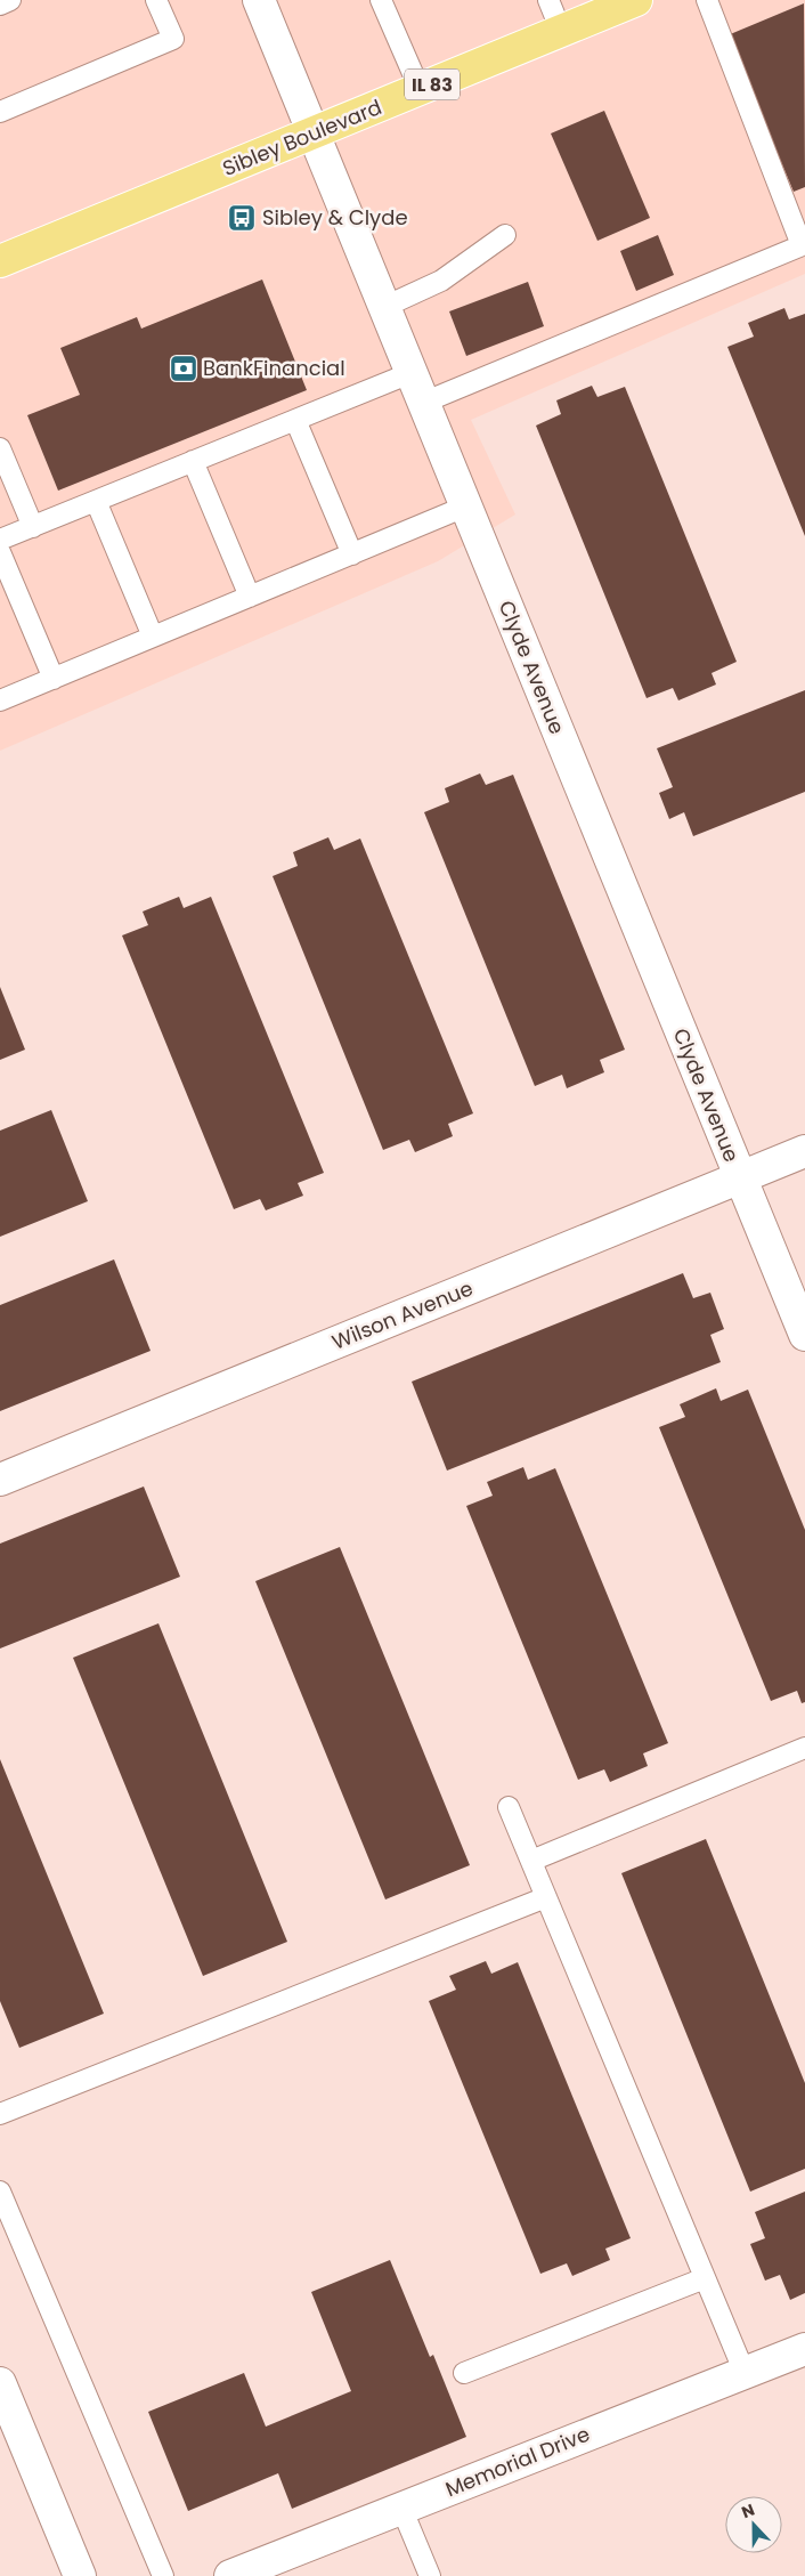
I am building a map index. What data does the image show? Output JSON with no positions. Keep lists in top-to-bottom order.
{
  "streets": {
    "main road": ["IL 83", "Sibley Boulevard"],
    "street": ["Clyde Avenue", "Wilson Avenue", "Memorial Drive"]
  },
  "crossings": [
    ["Sibley Boulevard", "Clyde Avenue"],
    ["Clyde Avenue", "Wilson Avenue"]
  ],
  "places": {
    "bus stop": ["Sibley & Clyde"],
    "bank": ["BankFinancial"]
  },
  "north": "top"
}
